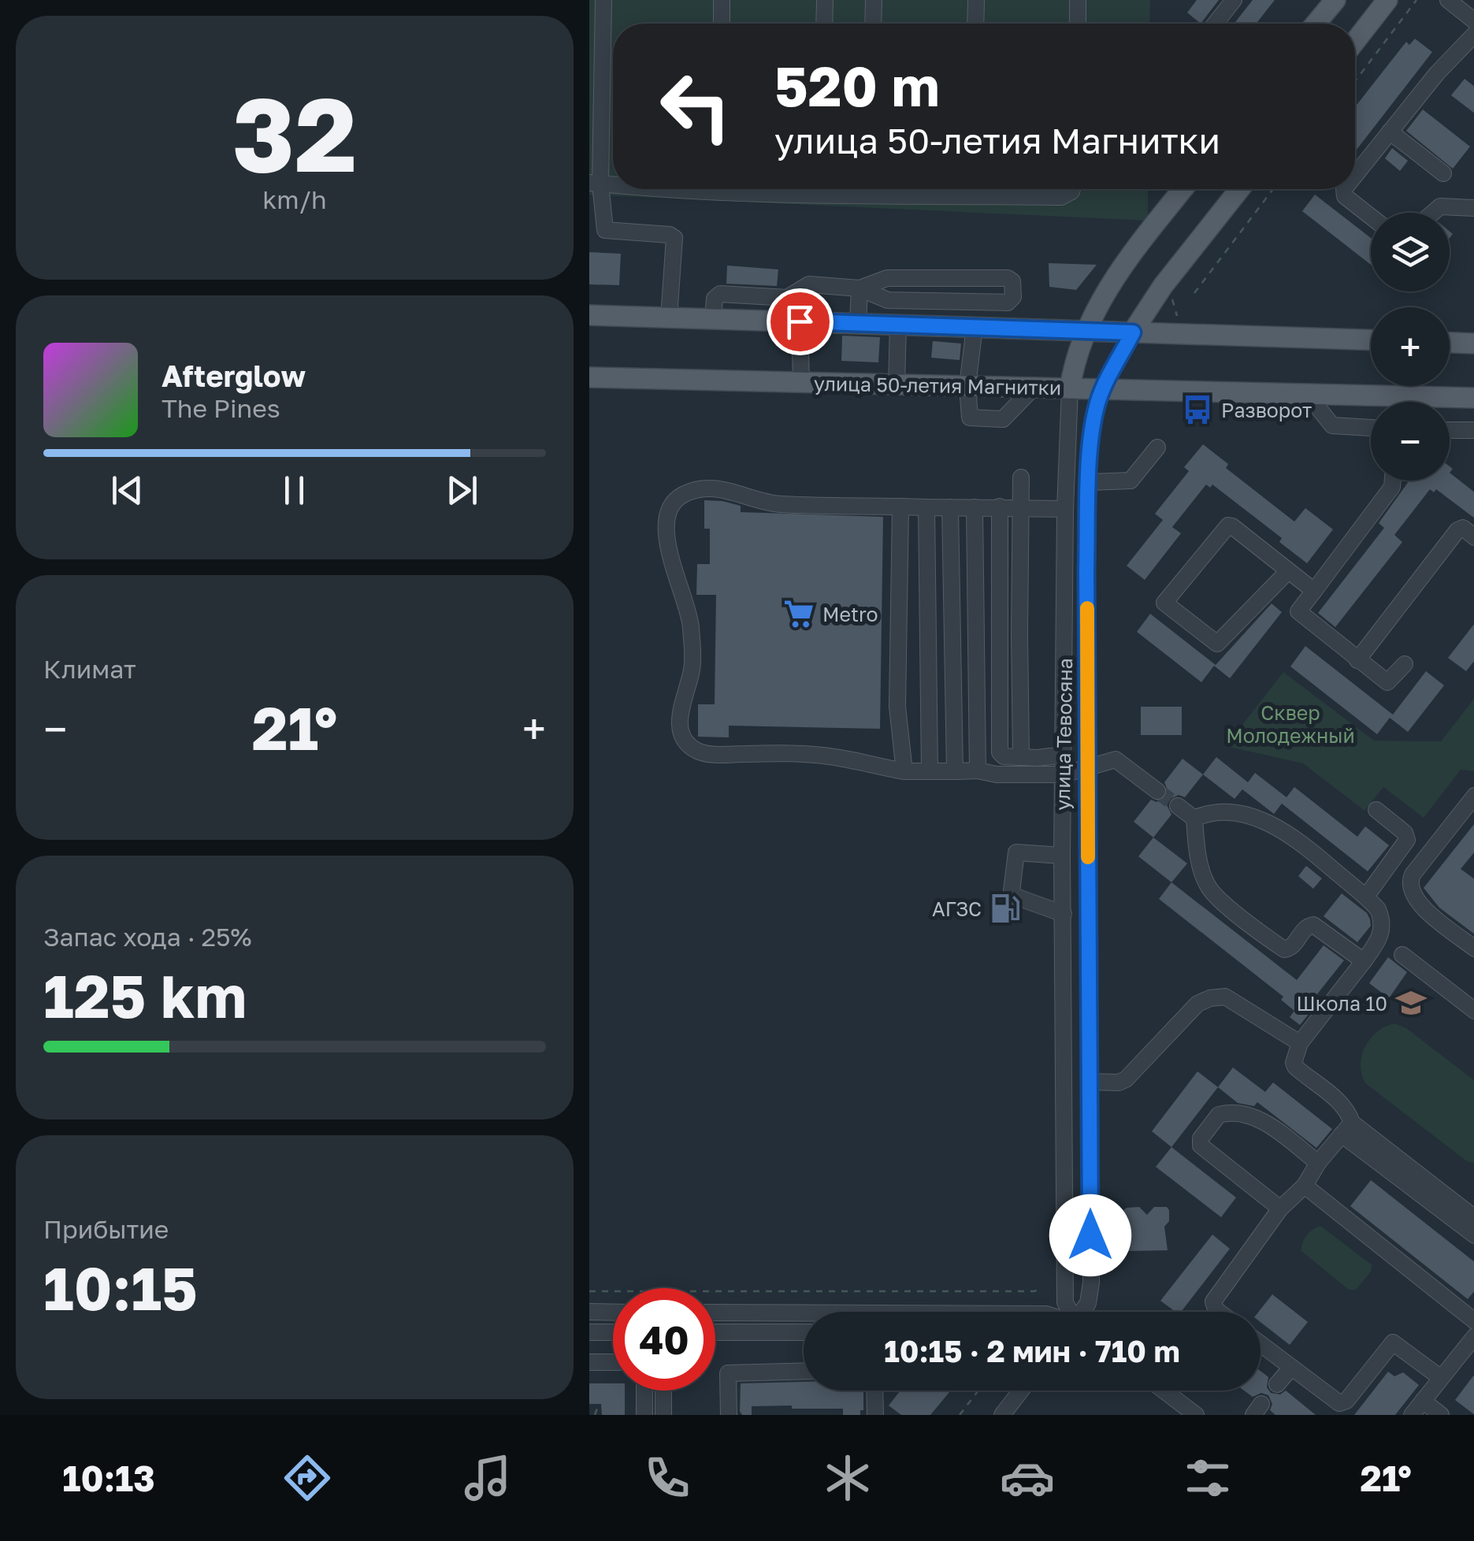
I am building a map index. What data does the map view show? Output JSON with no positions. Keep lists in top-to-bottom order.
{
  "streets": {
    "main road": ["улица 50-летия Магнитки", "улица Тевосяна"]
  },
  "crossings": [
    ["улица 50-летия Магнитки", "улица Тевосяна"]
  ],
  "parks": ["Сквер Молодежный"],
  "places": {
    "bus stop": ["Разворот"],
    "supermarket": ["Metro"],
    "fuel station": ["АГЗС"],
    "school or university": ["Школа 10"]
  },
  "page": {
    "tile": [
      ["32", "km/h"],
      "Климат",
      ["Запас хода · 25%", "125 km"],
      ["Прибытие", "10:15"]
    ],
    "turn": ["520 m", "улица 50-летия Магнитки"],
    "map_buttons": ["+", "−"],
    "song": ["Afterglow", "The Pines"],
    "heat": ["−", "21°", "+"],
    "limit": "40",
    "trip": "10:15 · 2 мин · 710 m",
    "tabs": ["10:13", "21°"]
  }
}
